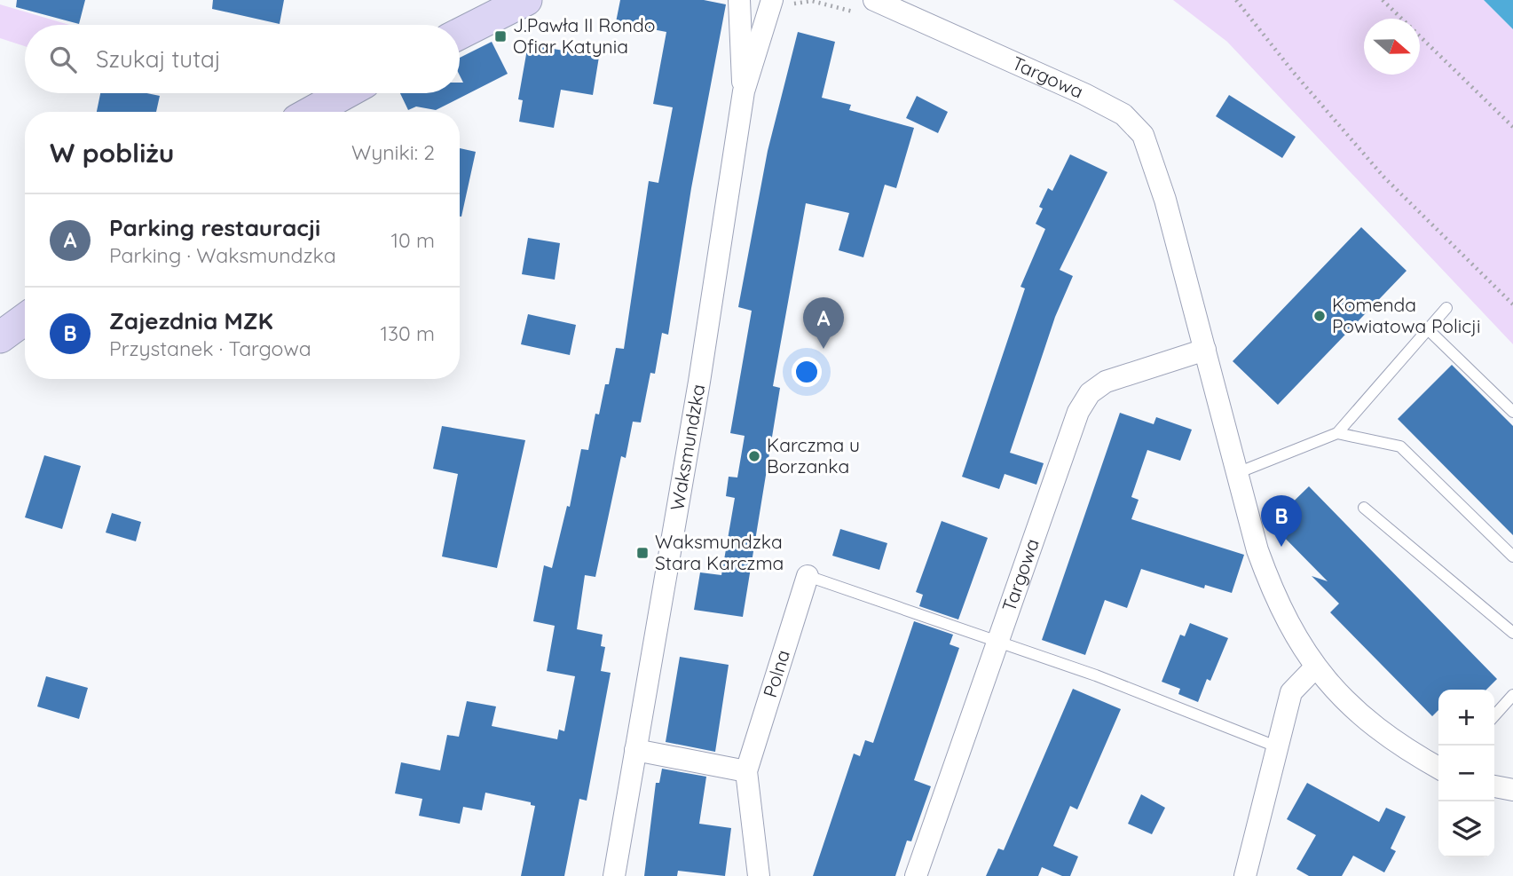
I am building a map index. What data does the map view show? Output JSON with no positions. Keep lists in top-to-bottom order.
{
  "streets": {
    "street": ["Targowa", "Waksmundzka", "Polna"]
  },
  "places": {
    "transit": ["J.Pawła II Rondo Ofiar Katynia", "Waksmundzka Stara Karczma"],
    "other": ["Komenda Powiatowa Policji", "Karczma u Borzanka"]
  },
  "north": "right",
  "page": {
    "search": "Szukaj tutaj",
    "heading": ["W pobliżu", "Wyniki: 2"],
    "list": [
      {
        "mark": "A",
        "name": "Parking restauracji",
        "note": "Parking · Waksmundzka",
        "value": "10 m"
      },
      {
        "mark": "B",
        "name": "Zajezdnia MZK",
        "note": "Przystanek · Targowa",
        "value": "130 m"
      }
    ],
    "pins": ["A", "B"],
    "map_buttons": ["+", "−"]
  }
}
